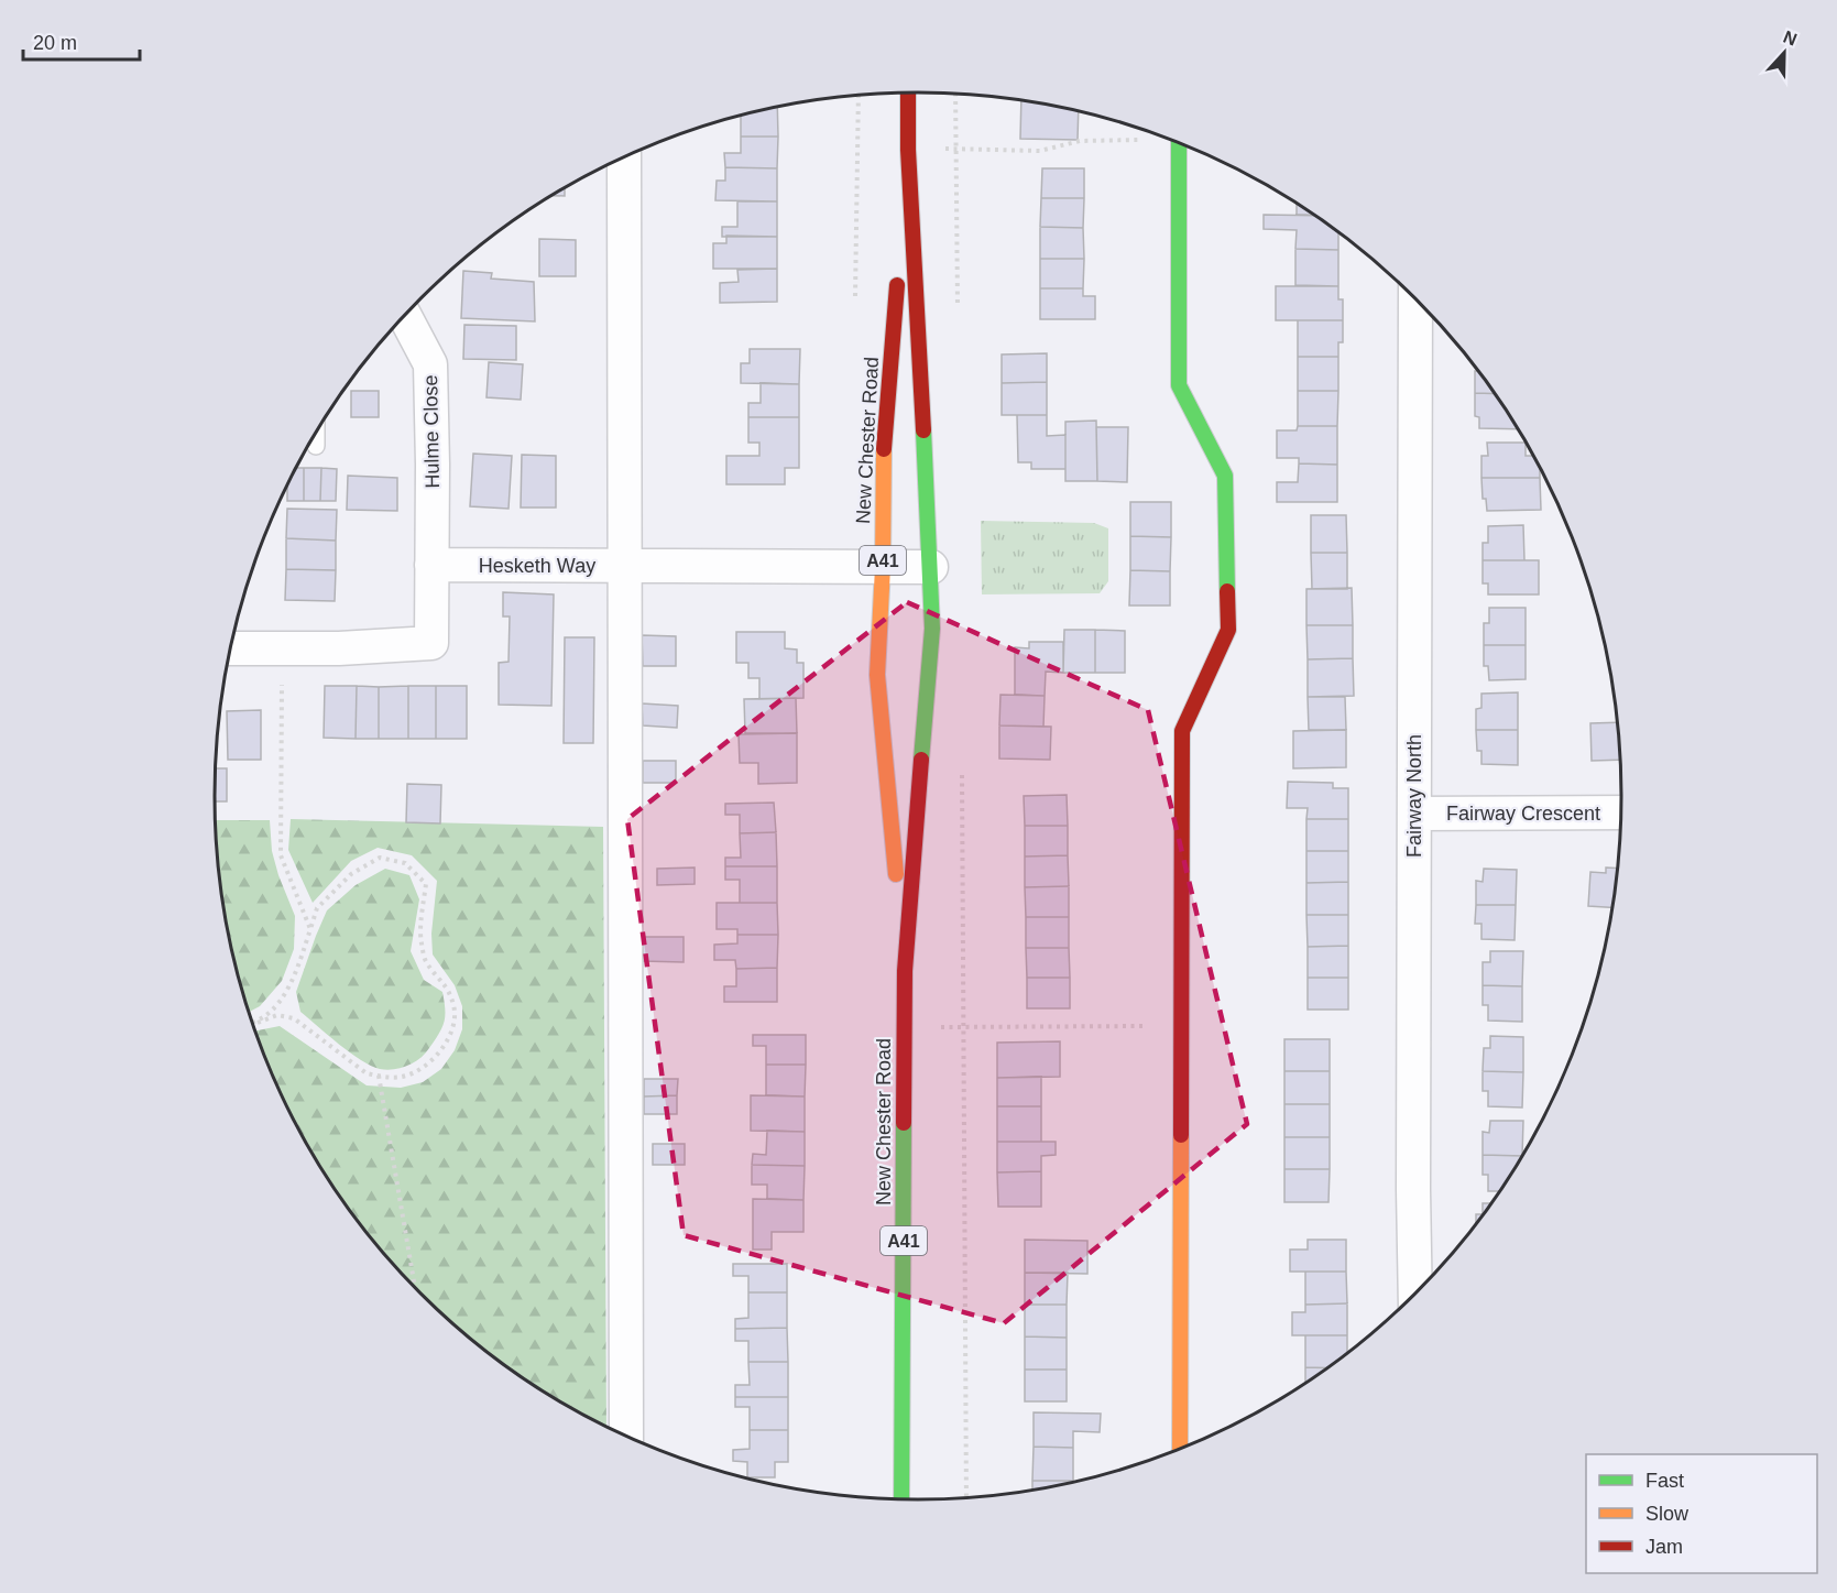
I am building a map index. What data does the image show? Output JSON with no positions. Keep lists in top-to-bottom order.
{
  "streets": {
    "main road": ["New Chester Road", "A41"],
    "street": [
      "Hulme Close",
      "Hesketh Way",
      "Fairway North",
      "Fairway Crescent"
    ]
  },
  "crossings": [
    ["Hulme Close", "Hesketh Way"],
    ["New Chester Road", "Hesketh Way"],
    ["Fairway North", "Fairway Crescent"]
  ],
  "legend": ["Fast", "Slow", "Jam"],
  "scale_bar": "20 m",
  "north": "top"
}
